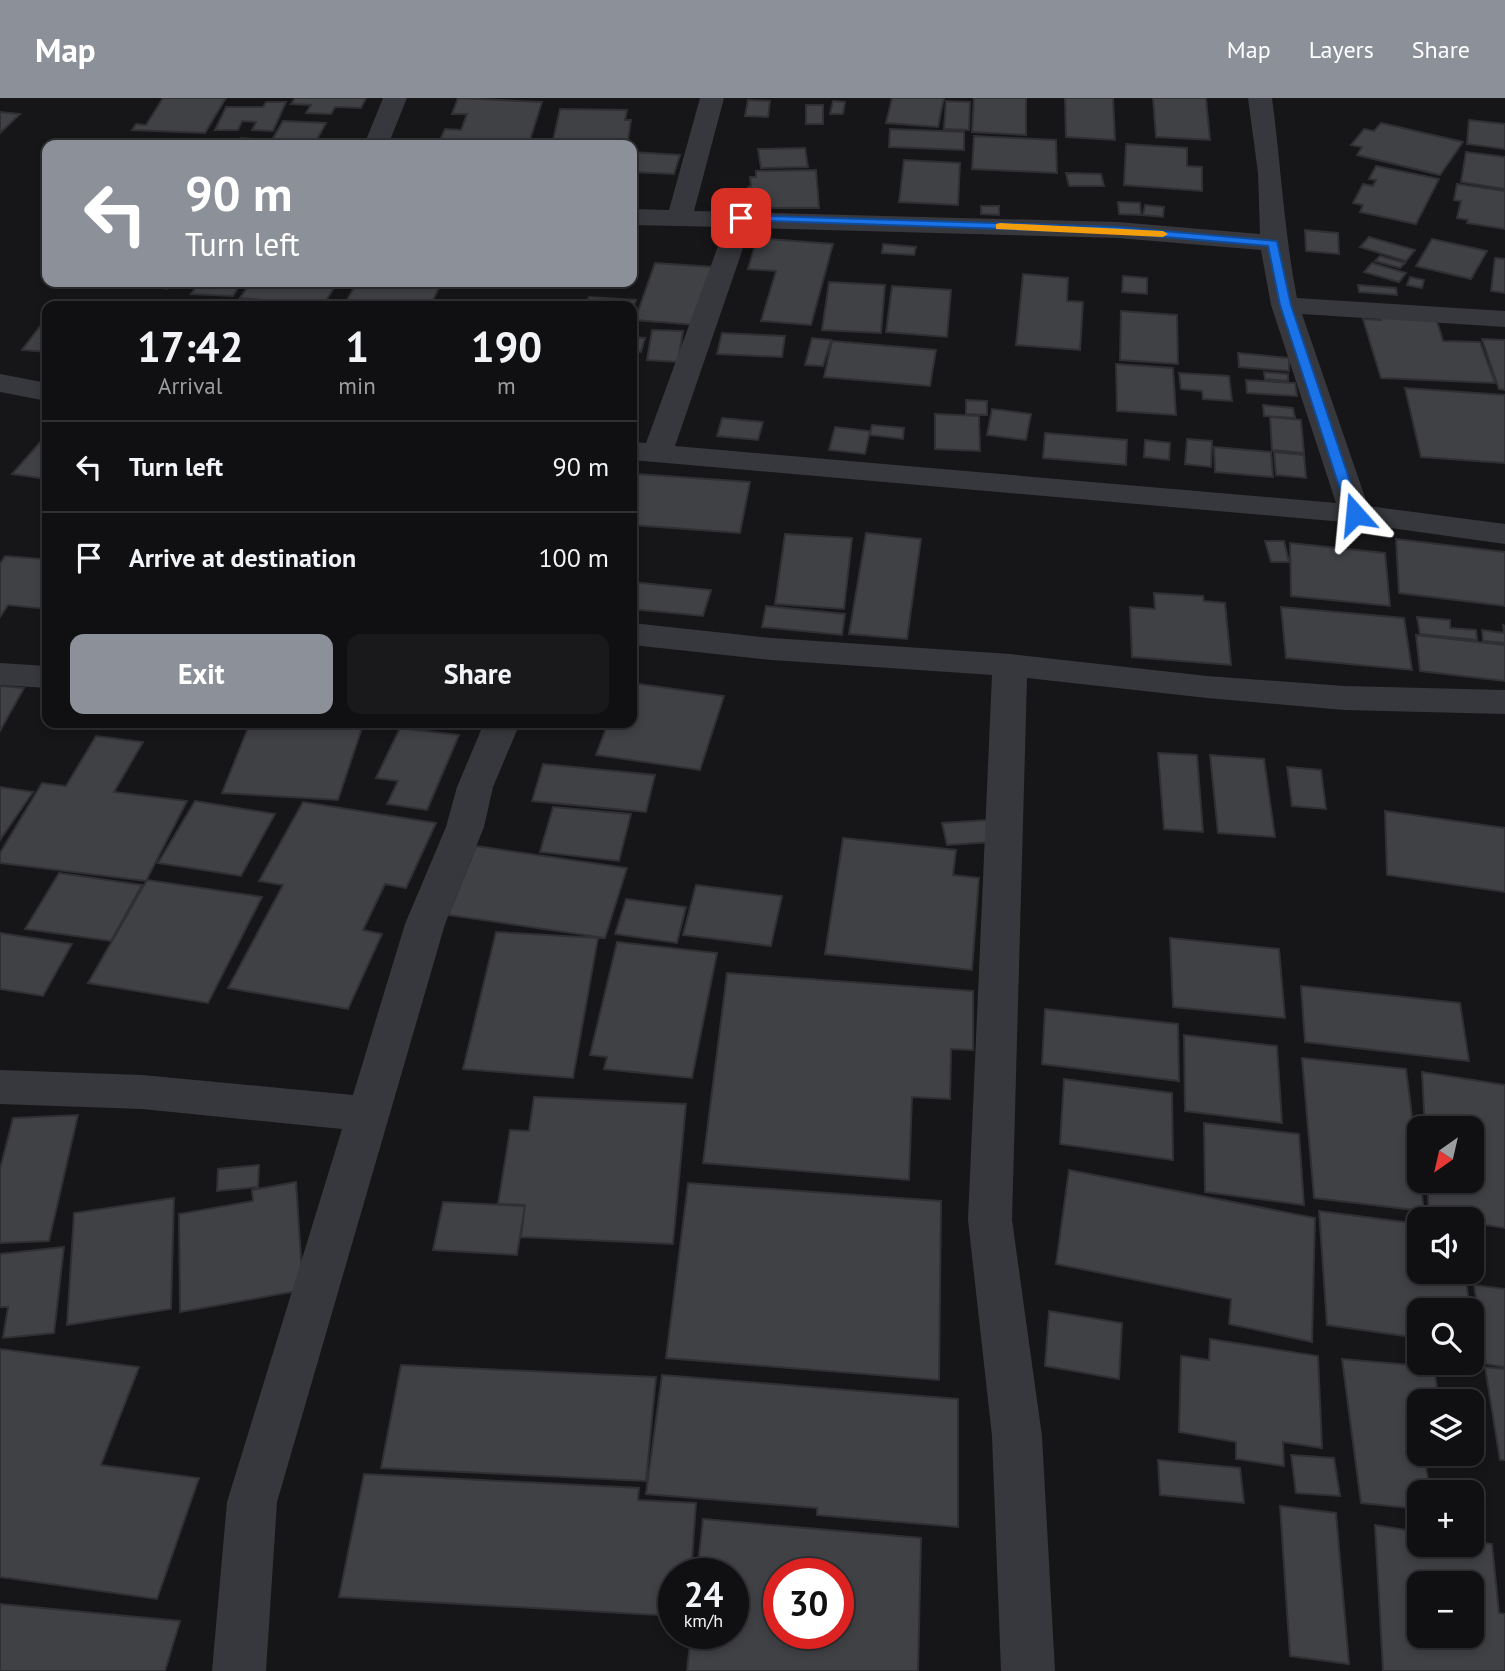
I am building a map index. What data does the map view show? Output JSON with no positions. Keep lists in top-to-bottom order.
{
  "north": "bottom left",
  "page": {
    "header": "Map",
    "nav": ["Map", "Layers", "Share"],
    "turn": ["90 m", "Turn left"],
    "eta": [
      "17:42",
      "Arrival",
      "1",
      "min",
      "190",
      "m"
    ],
    "list": [
      {
        "name": "Turn left",
        "value": "90 m"
      },
      {
        "name": "Arrive at destination",
        "value": "100 m"
      }
    ],
    "buttons": ["Exit", "Share"],
    "map_buttons": ["+", "−"],
    "speed": "24 km/h",
    "limit": "30"
  }
}
